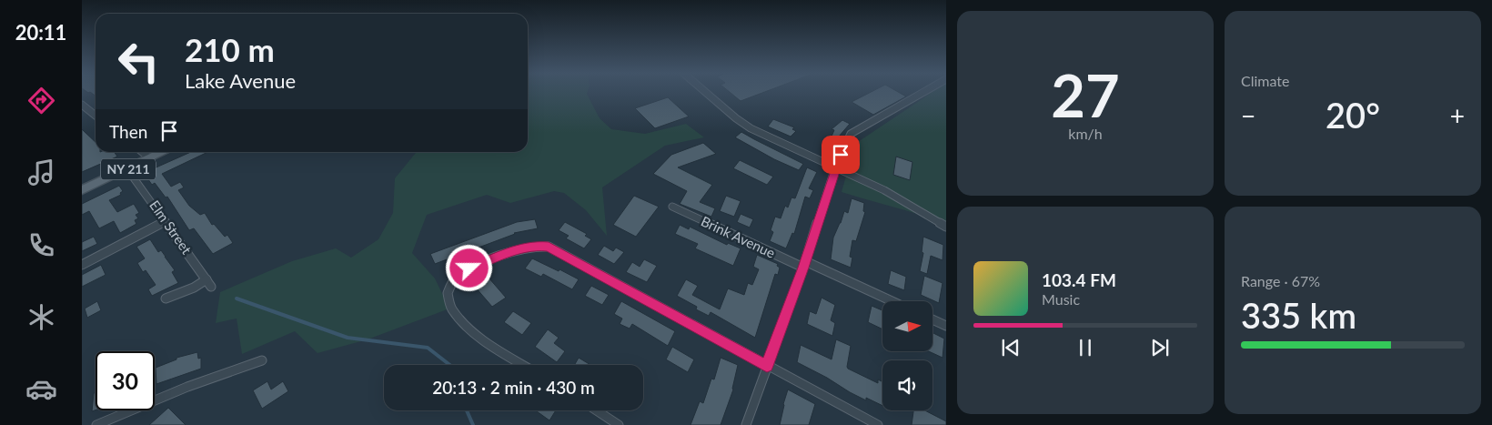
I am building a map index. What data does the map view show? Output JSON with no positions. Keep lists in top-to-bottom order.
{
  "streets": {
    "main road": ["NY 211"],
    "street": ["Elm Street", "Brink Avenue"]
  },
  "crossings": [
    ["NY 211", "Elm Street"]
  ],
  "north": "right",
  "page": {
    "tabs": "20:11",
    "tile": [
      ["27", "km/h"],
      "Climate",
      ["Range · 67%", "335 km"]
    ],
    "turn": ["210 m", "Lake Avenue"],
    "heat": ["−", "20°", "+"],
    "then": "Then",
    "song": ["103.4 FM", "Music"],
    "limit": "30",
    "trip": "20:13 · 2 min · 430 m"
  }
}
